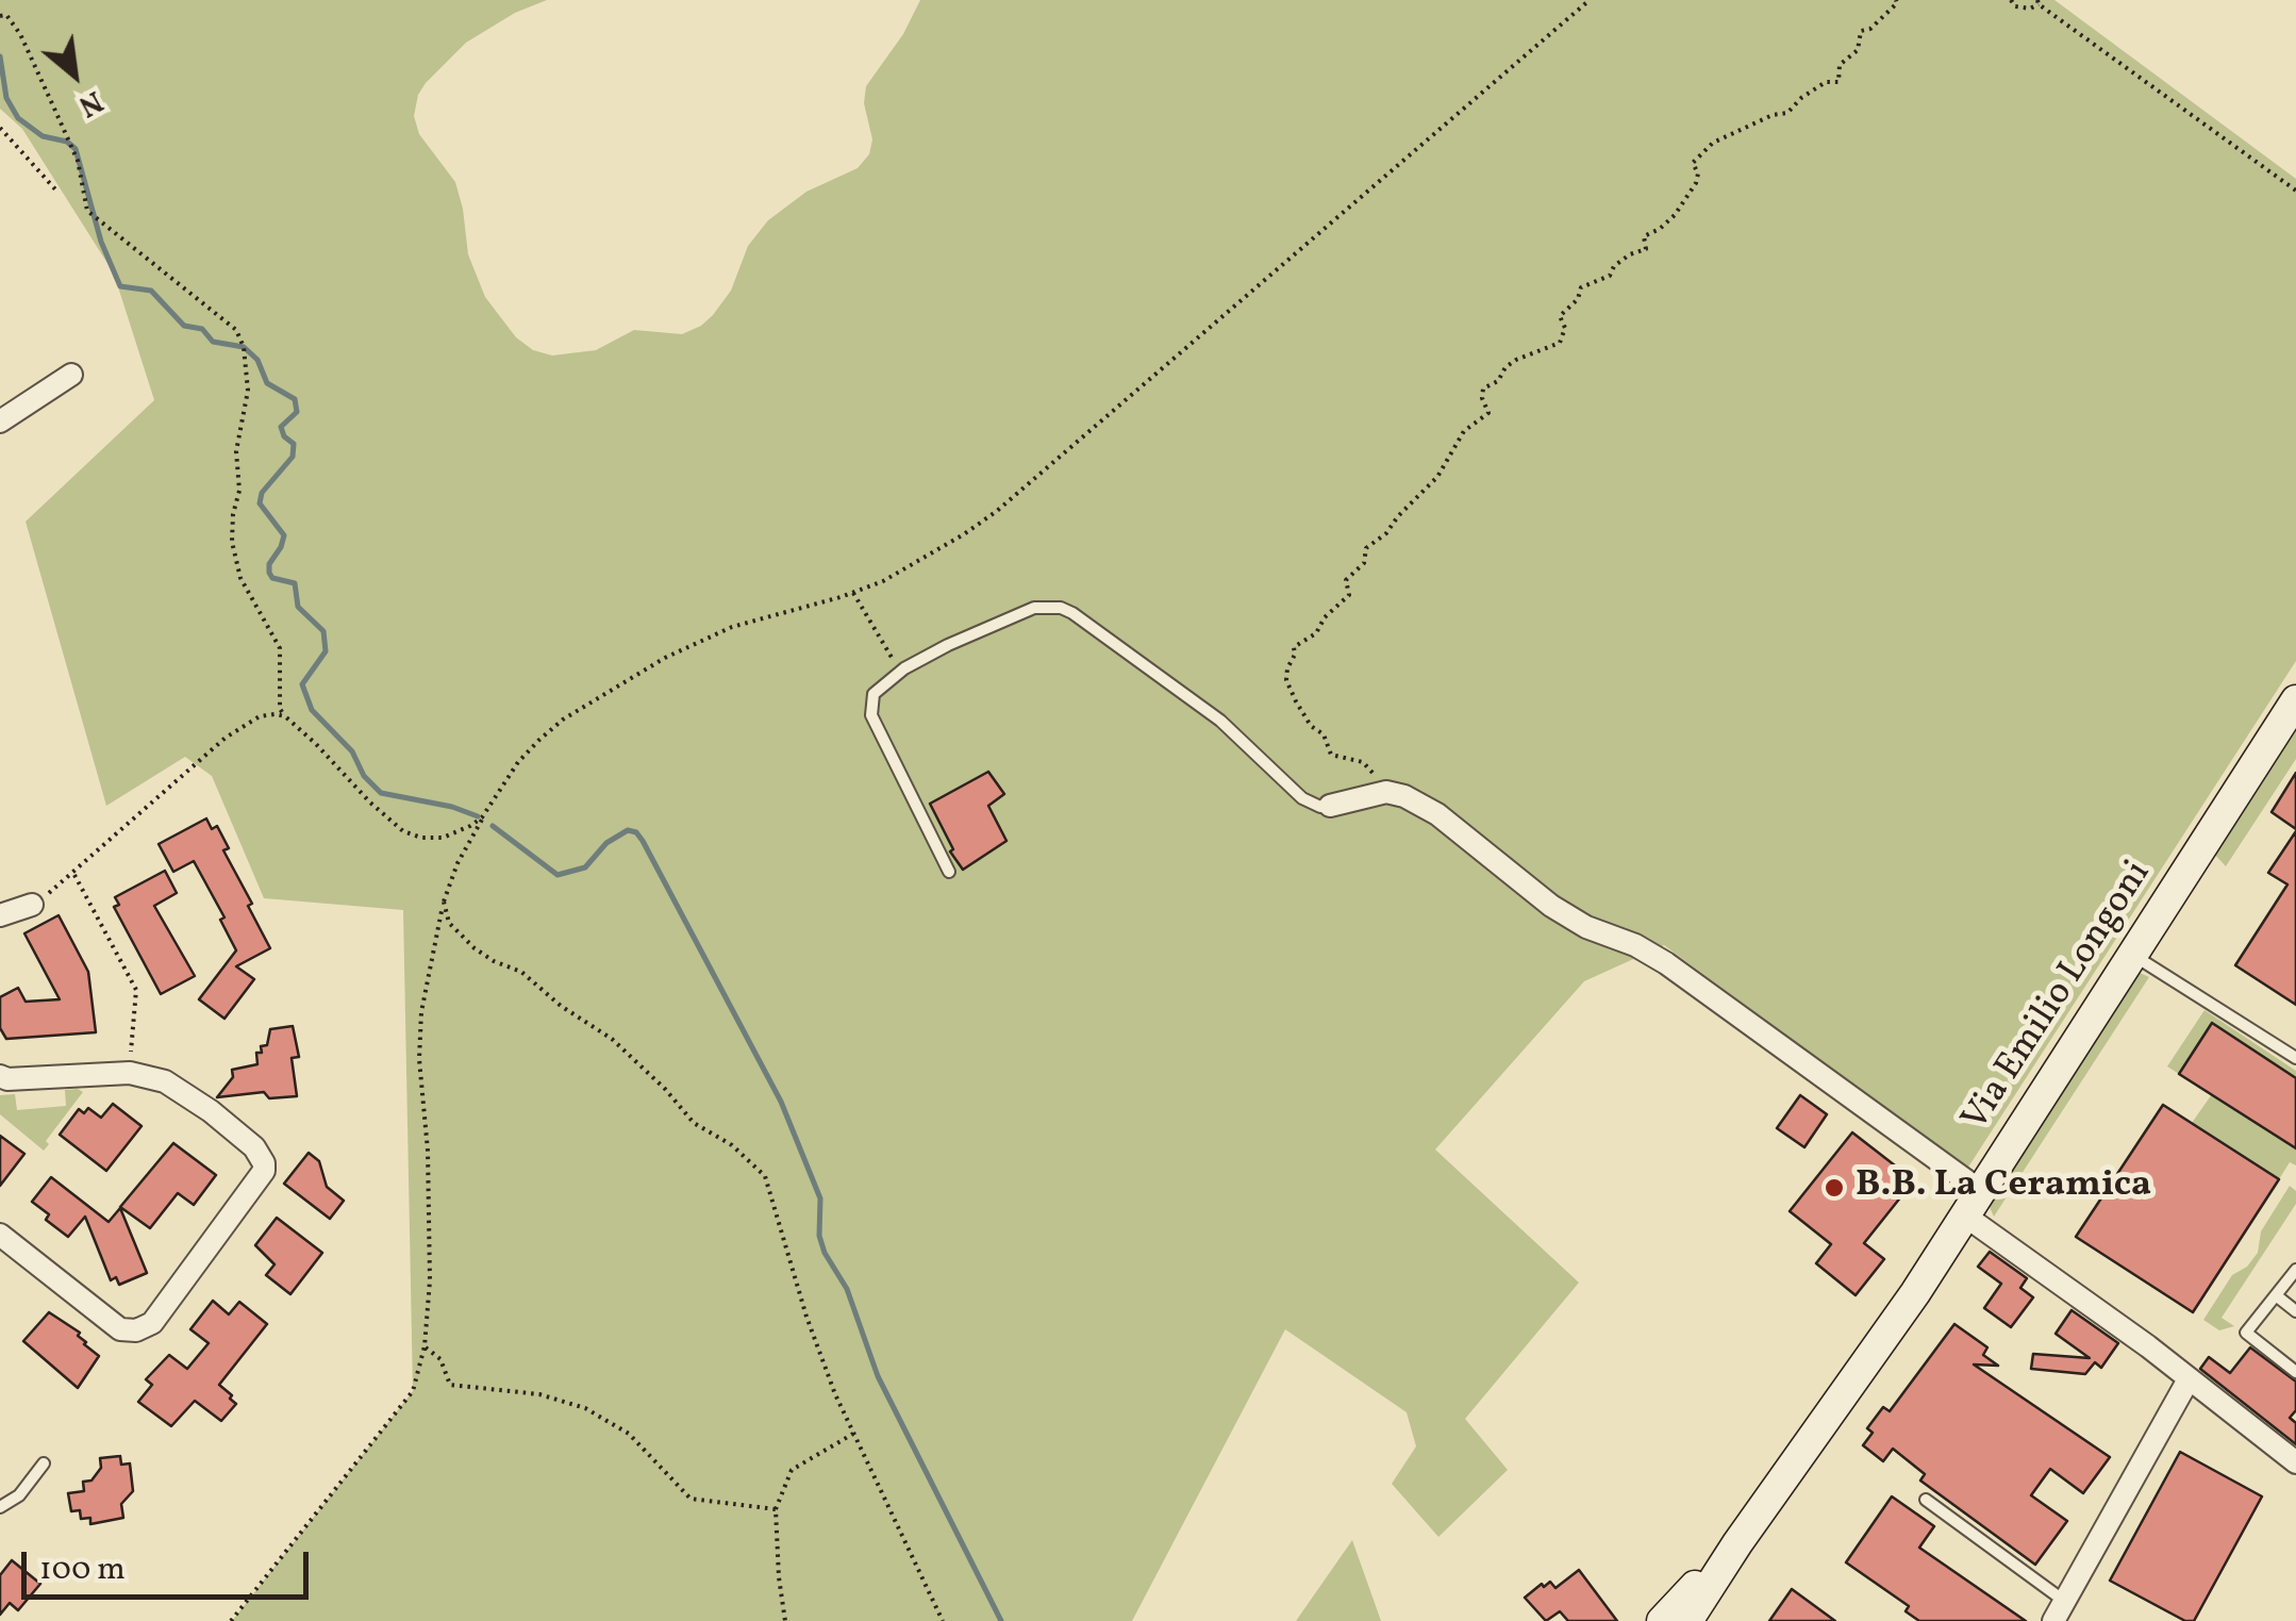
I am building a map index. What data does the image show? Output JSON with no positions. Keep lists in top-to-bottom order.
{
  "streets": {
    "street": ["Via Emilio Longoni"]
  },
  "places": ["B.B. La Ceramica"],
  "scale_bar": "100 m",
  "north": "bottom right"
}
